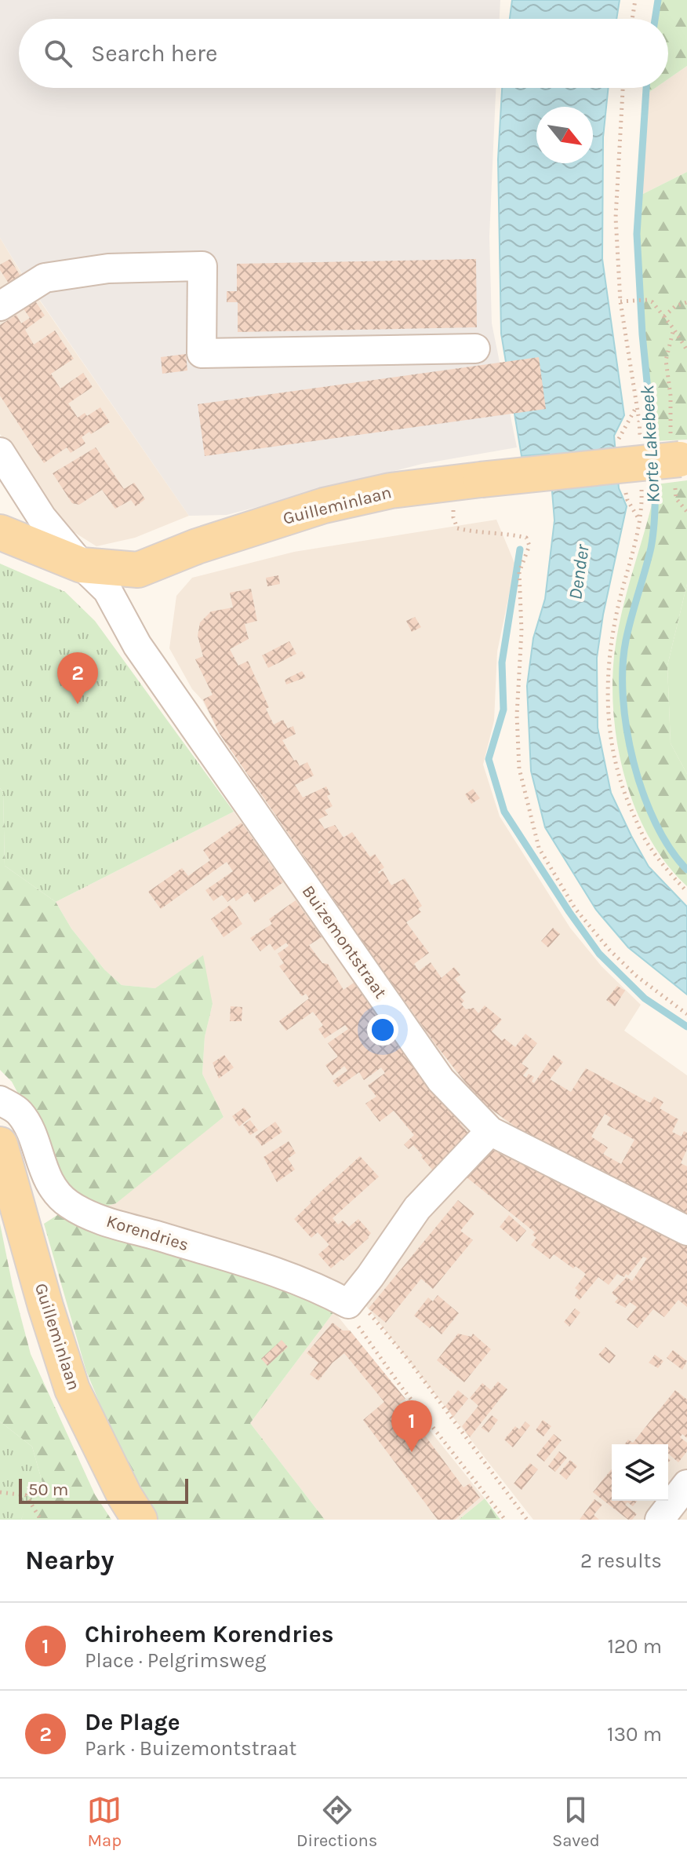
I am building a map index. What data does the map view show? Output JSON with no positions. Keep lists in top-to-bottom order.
{
  "streets": {
    "main road": ["Guilleminlaan"],
    "street": ["Buizemontstraat", "Korendries"]
  },
  "crossings": [
    ["Guilleminlaan", "Buizemontstraat"]
  ],
  "water": ["Korte Lakebeek", "Dender"],
  "scale_bar": "50 m",
  "north": "bottom right",
  "page": {
    "search": "Search here",
    "pins": ["2", "1"],
    "scale": "50 m",
    "heading": ["Nearby", "2 results"],
    "list": [
      {
        "mark": "1",
        "name": "Chiroheem Korendries",
        "note": "Place · Pelgrimsweg",
        "value": "120 m"
      },
      {
        "mark": "2",
        "name": "De Plage",
        "note": "Park · Buizemontstraat",
        "value": "130 m"
      }
    ],
    "nav": ["Map", "Directions", "Saved"]
  }
}
